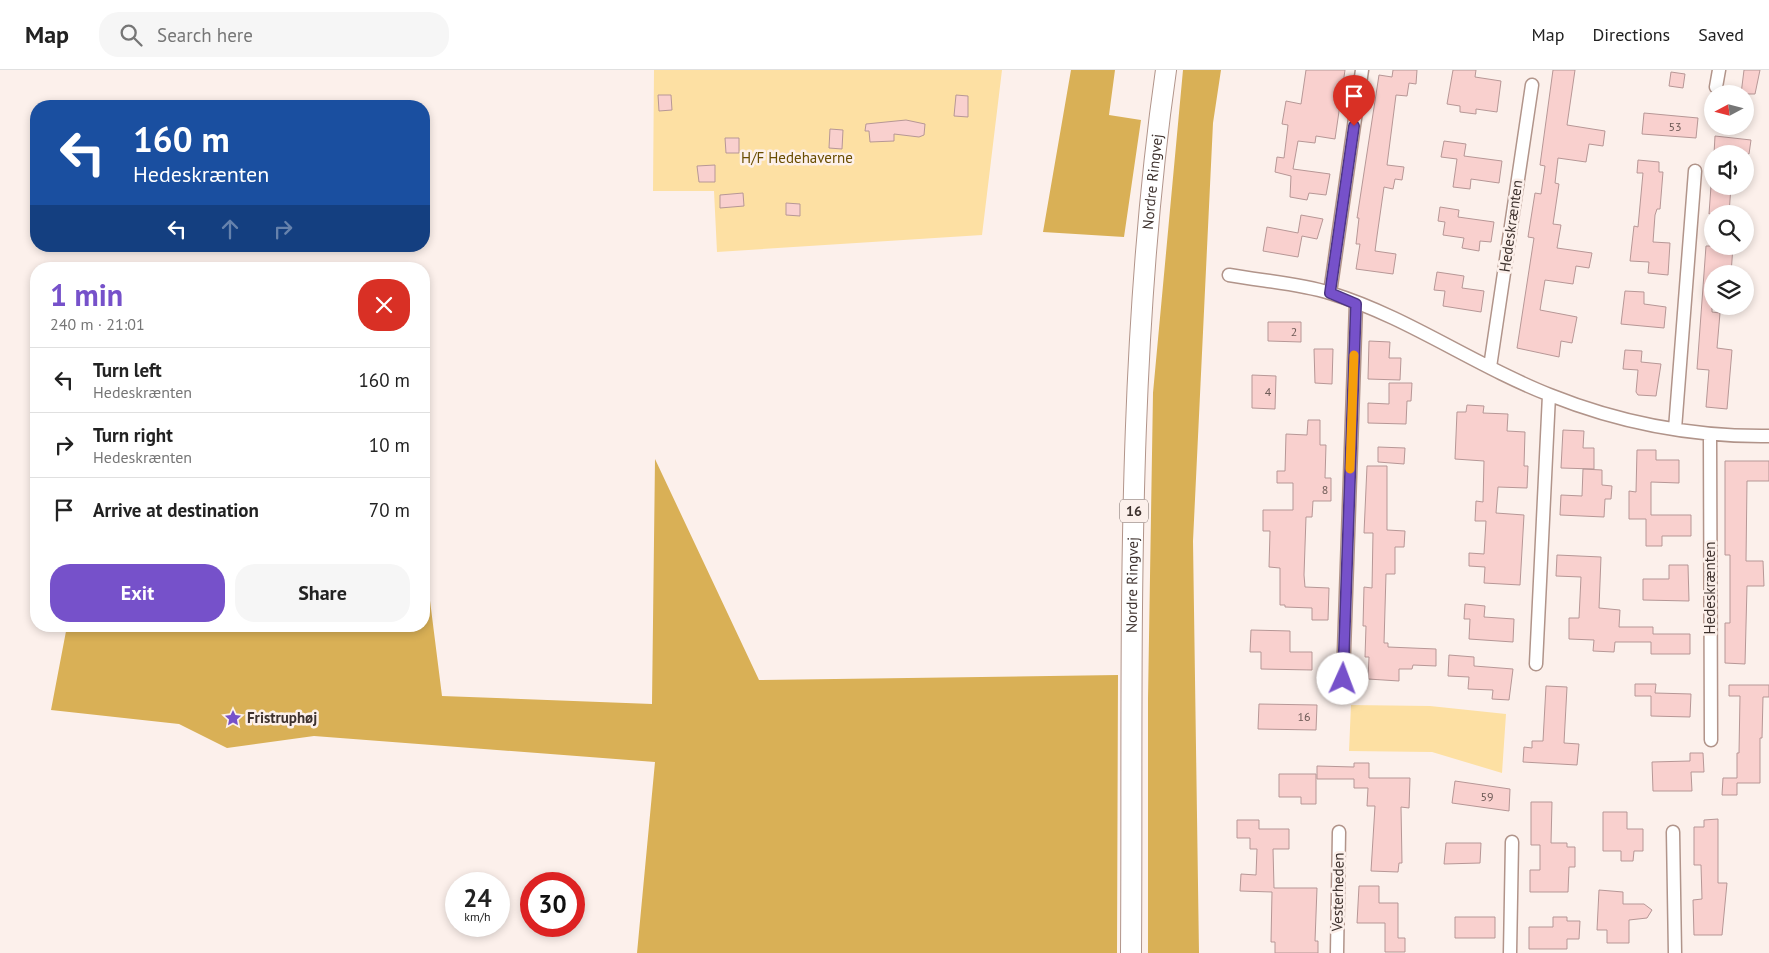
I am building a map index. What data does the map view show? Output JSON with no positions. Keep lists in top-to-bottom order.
{
  "streets": {
    "main road": ["Nordre Ringvej", "16"],
    "street": ["Hedeskrænten", "Vesterheden"]
  },
  "parks": ["H/F Hedehaverne"],
  "places": {
    "place": ["Fristruphøj"]
  },
  "house_numbers": [
    "53",
    "2",
    "4",
    "8",
    "16",
    "59"
  ],
  "north": "left",
  "page": {
    "header": "Map",
    "search": "Search here",
    "nav": ["Map", "Directions", "Saved"],
    "turn": ["160 m", "Hedeskrænten"],
    "heading": ["1 min", "240 m · 21:01"],
    "list": [
      {
        "name": "Turn left",
        "note": "Hedeskrænten",
        "value": "160 m"
      },
      {
        "name": "Turn right",
        "note": "Hedeskrænten",
        "value": "10 m"
      },
      {
        "name": "Arrive at destination",
        "value": "70 m"
      }
    ],
    "buttons": ["Exit", "Share"],
    "speed": "24 km/h",
    "limit": "30"
  }
}
